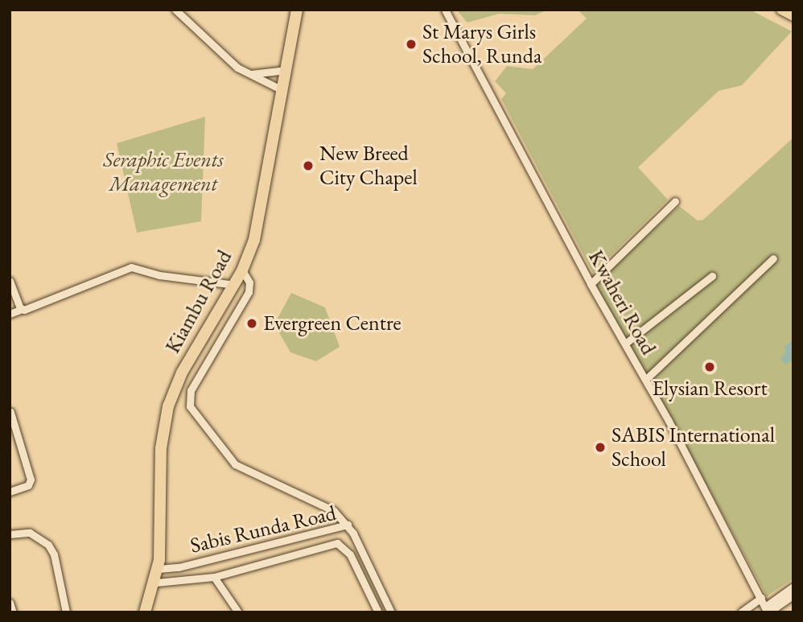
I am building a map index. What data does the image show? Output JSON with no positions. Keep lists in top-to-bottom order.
{
  "streets": {
    "highway": ["Kiambu Road"],
    "street": ["Kwaheri Road", "Sabis Runda Road"]
  },
  "crossings": [
    ["Kiambu Road", "Sabis Runda Road"]
  ],
  "parks": ["Seraphic Events Management"],
  "places": [
    "St Marys Girls School, Runda",
    "New Breed City Chapel",
    "Evergreen Centre",
    "Elysian Resort",
    "SABIS International School"
  ]
}
